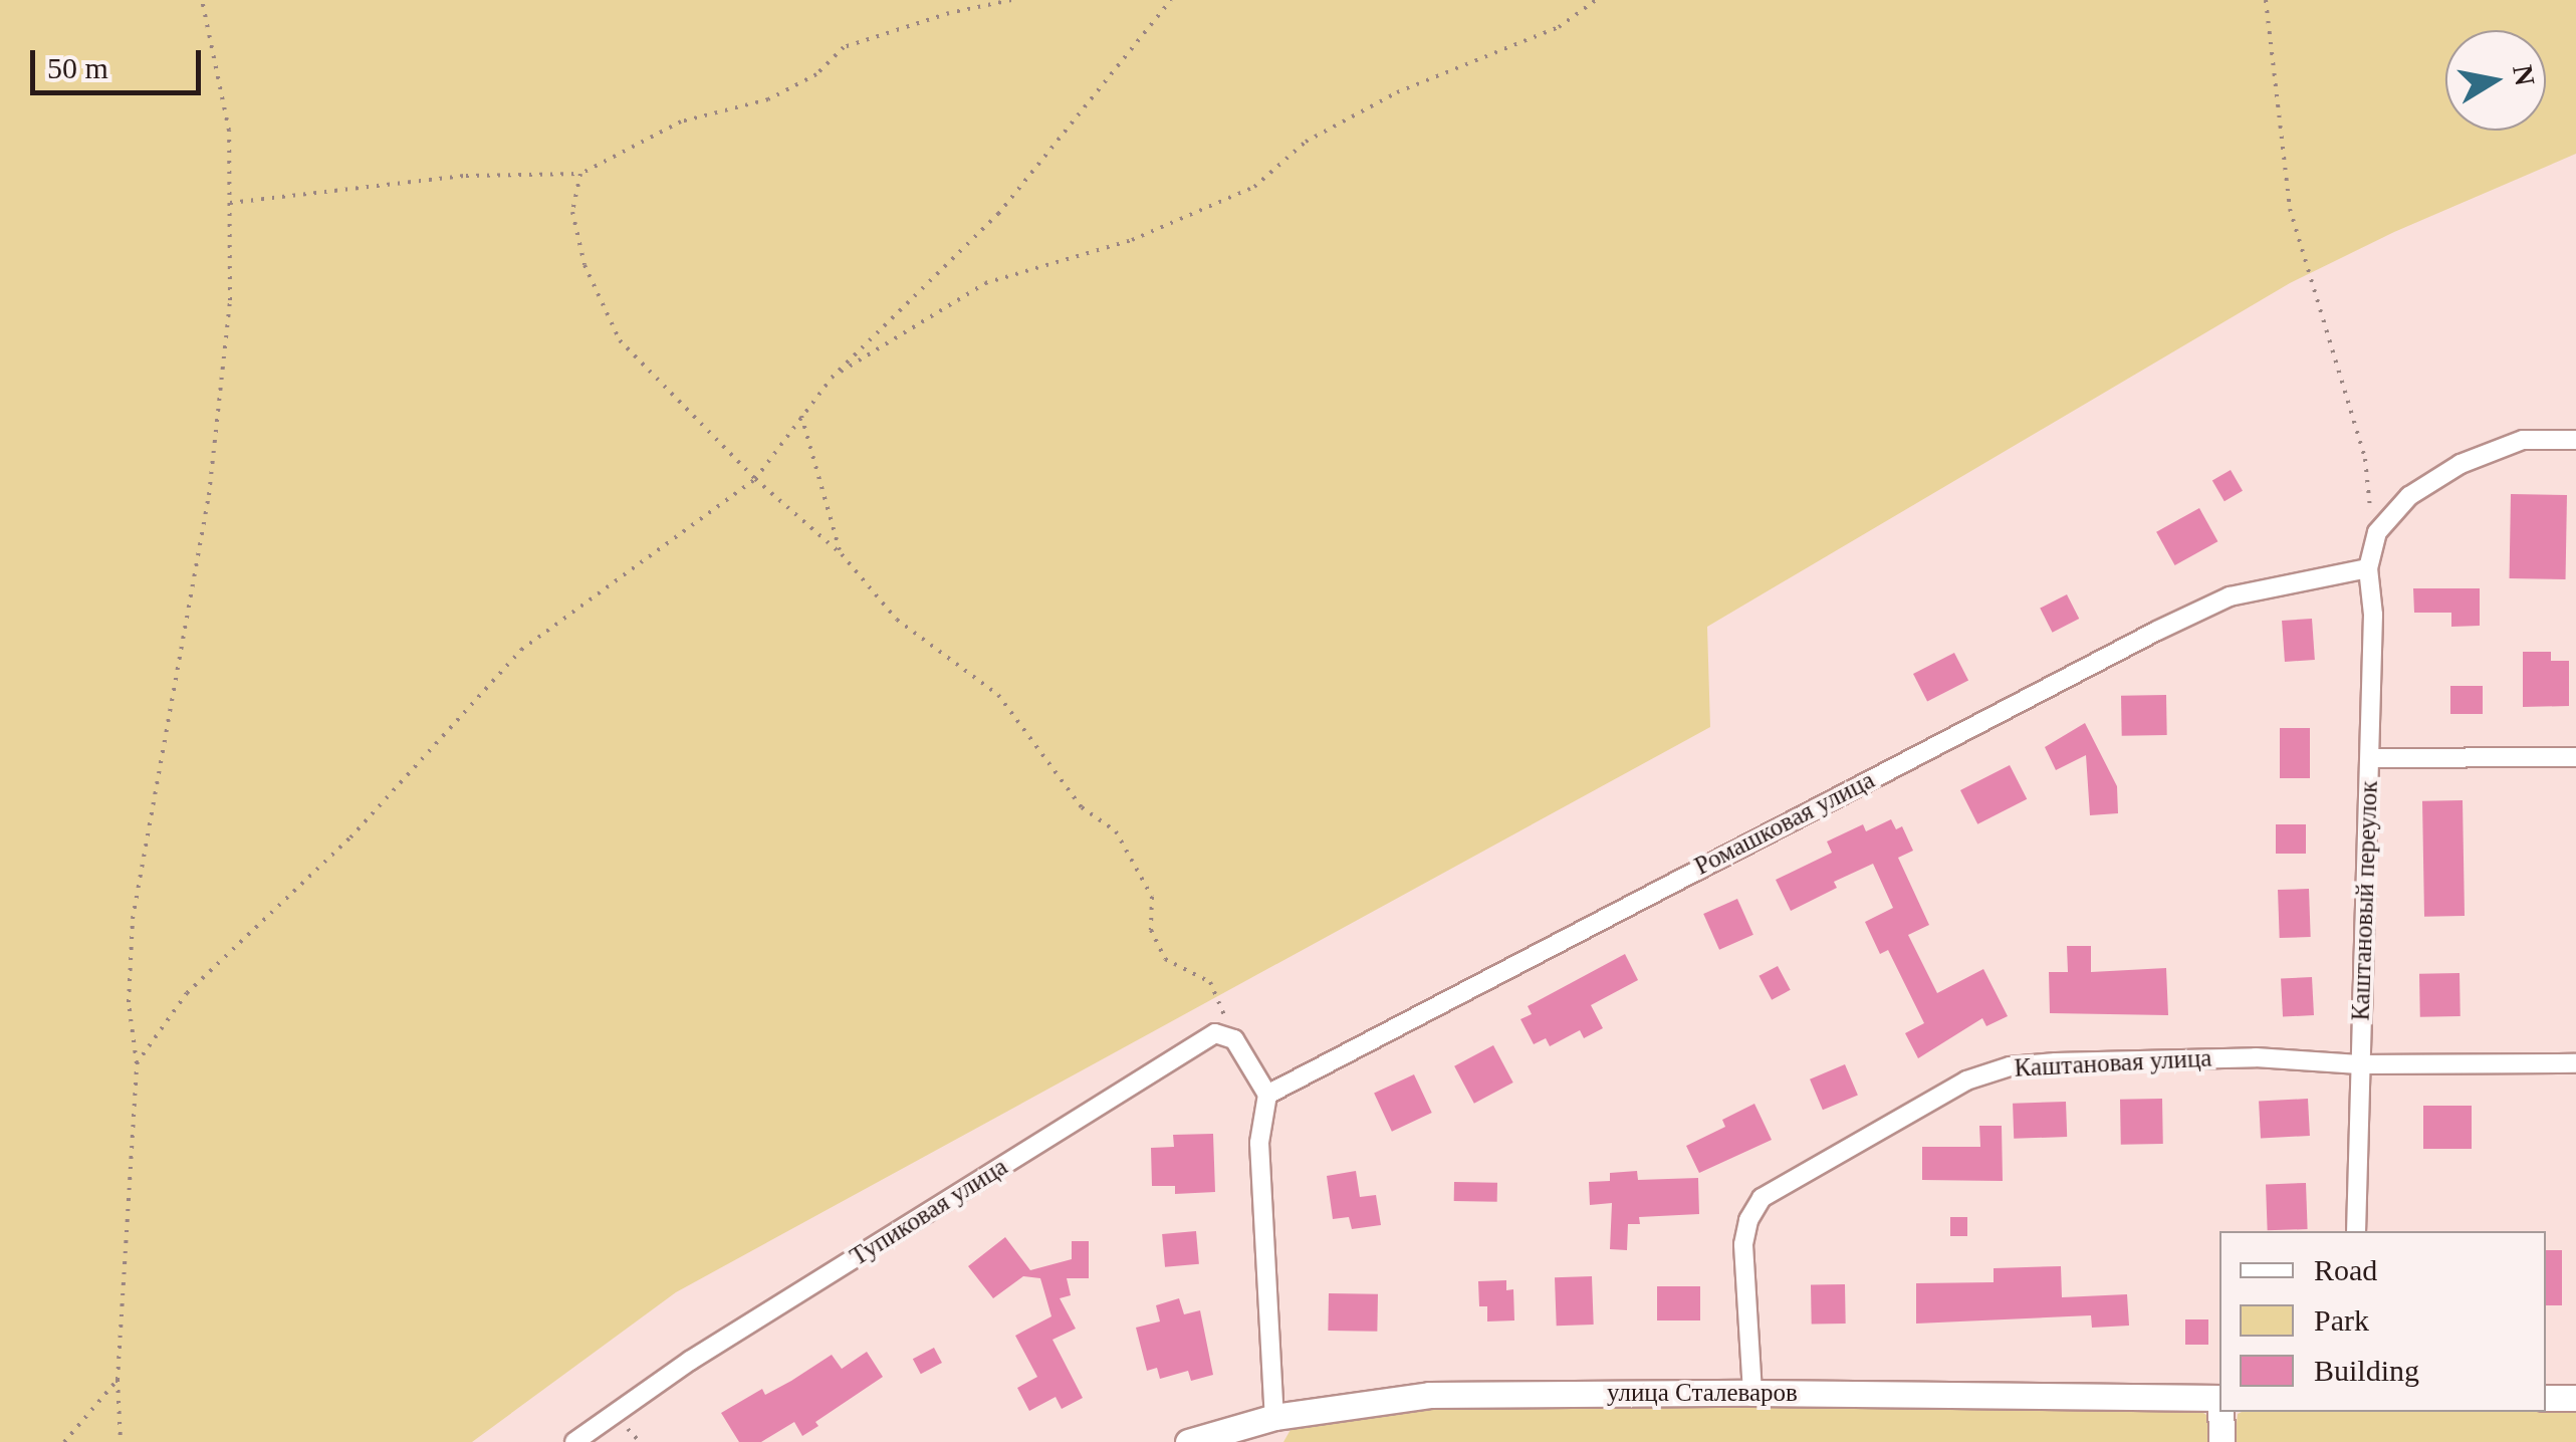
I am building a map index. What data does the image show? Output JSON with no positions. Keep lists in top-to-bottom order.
{
  "streets": {
    "main road": ["улица Сталеваров"],
    "street": [
      "Ромашковая улица",
      "Каштановый переулок",
      "Каштановая улица",
      "Тупиковая улица"
    ]
  },
  "crossings": [
    ["Ромашковая улица", "Каштановый переулок"],
    ["Каштановый переулок", "Каштановая улица"],
    ["Каштановая улица", "улица Сталеваров"]
  ],
  "legend": ["Road", "Park", "Building"],
  "scale_bar": "50 m",
  "north": "right"
}
